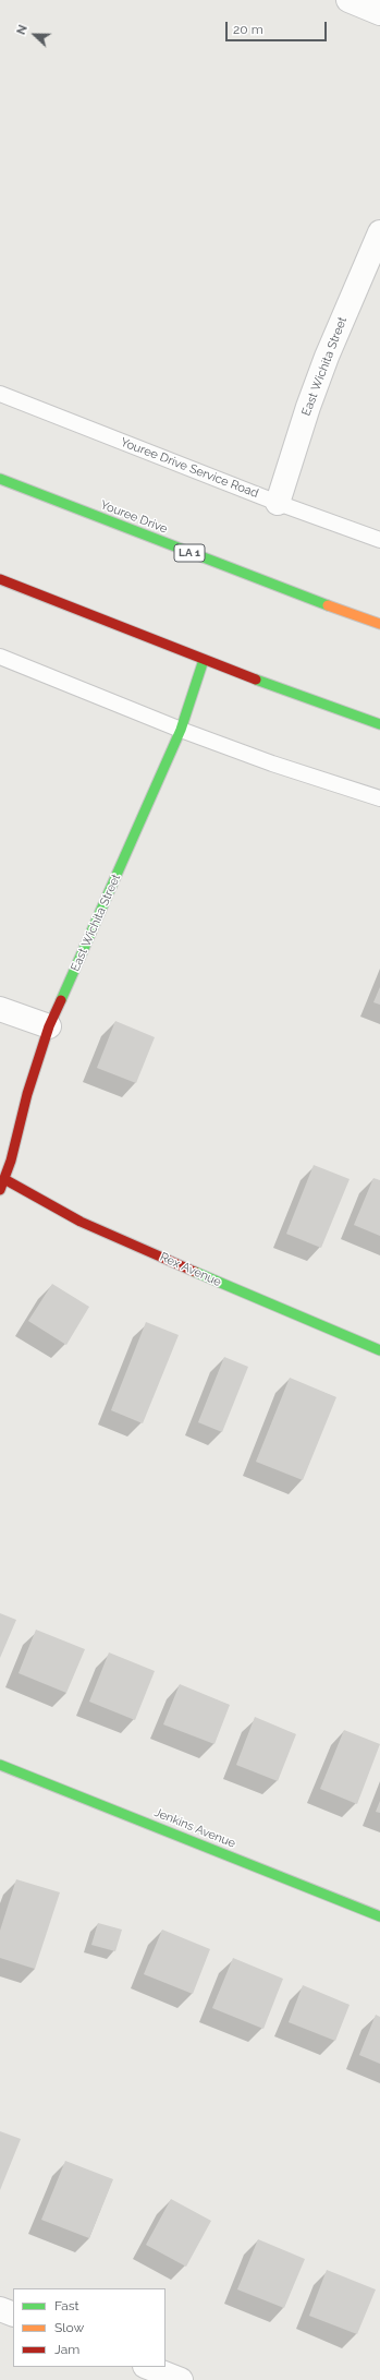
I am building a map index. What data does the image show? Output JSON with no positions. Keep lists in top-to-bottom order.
{
  "streets": {
    "street": [
      "East Wichita Street",
      "Youree Drive",
      "LA 1",
      "Rex Avenue",
      "Jenkins Avenue"
    ],
    "lane": ["Youree Drive Service Road"]
  },
  "crossings": [
    ["East Wichita Street", "Youree Drive Service Road"],
    ["East Wichita Street", "Rex Avenue"]
  ],
  "legend": ["Fast", "Slow", "Jam"],
  "scale_bar": "20 m",
  "north": "left"
}
